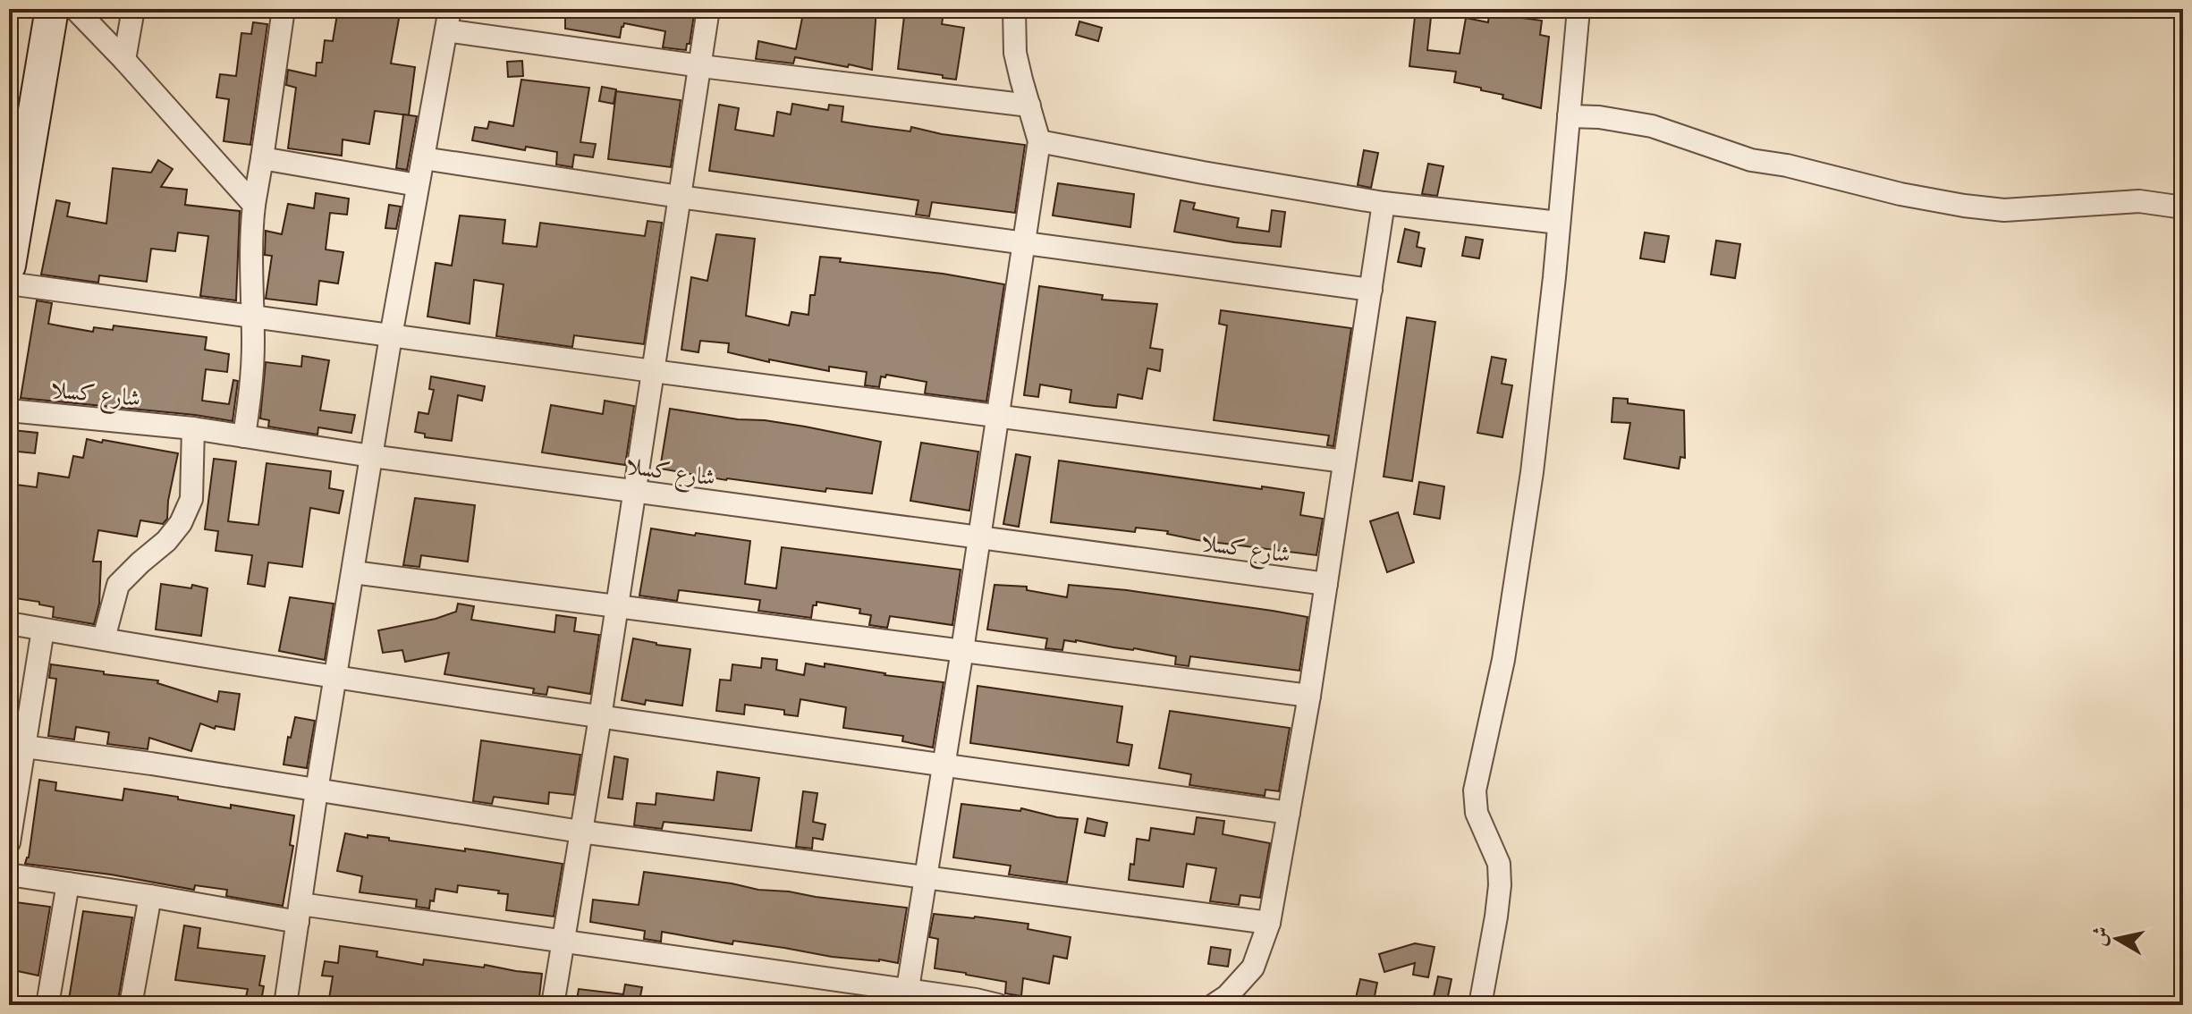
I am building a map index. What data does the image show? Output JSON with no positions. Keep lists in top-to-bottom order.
{
  "streets": {
    "street": ["شارع كسلا"]
  },
  "north": "left"
}
